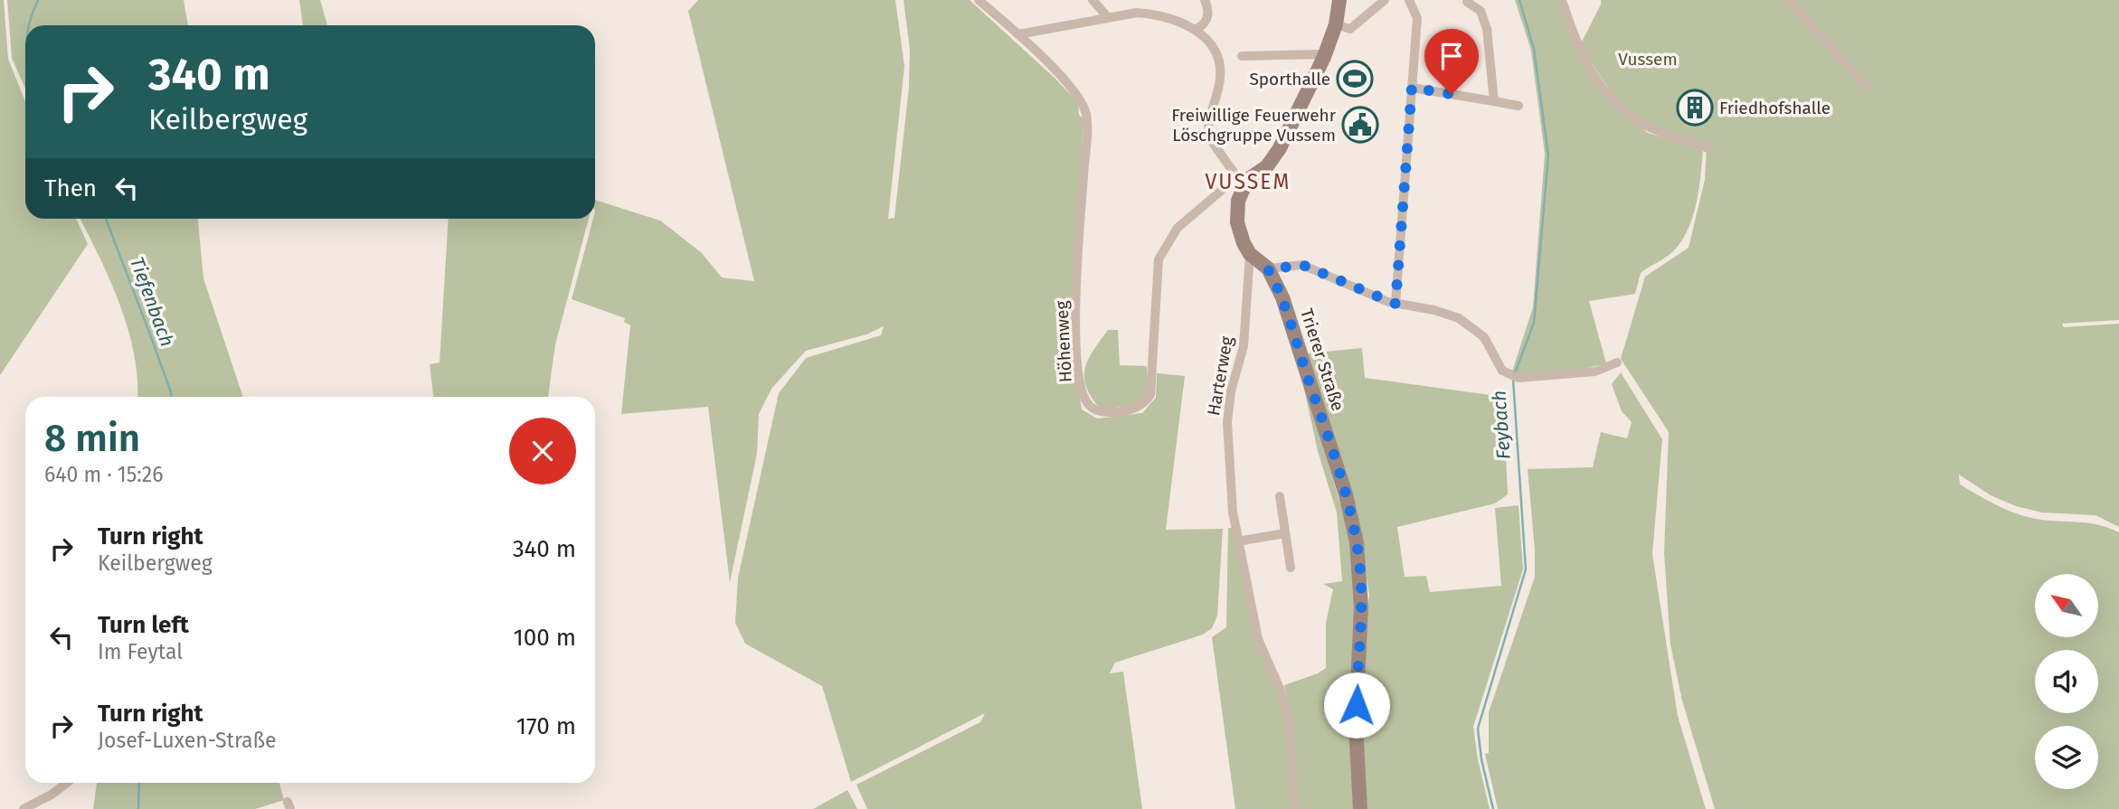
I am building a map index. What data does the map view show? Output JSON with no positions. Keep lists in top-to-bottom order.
{
  "streets": {
    "main road": ["Trierer Straße"],
    "street": ["Höhenweg", "Harterweg"]
  },
  "crossings": [
    ["Höhenweg", "Trierer Straße"],
    ["Trierer Straße", "Harterweg"]
  ],
  "districts": ["VUSSEM"],
  "water": ["Tiefenbach", "Feybach"],
  "parks": ["Vussem"],
  "places": {
    "sports": ["Sporthalle"],
    "building": ["Friedhofshalle"],
    "public building": ["Freiwillige Feuerwehr Löschgruppe Vussem"]
  },
  "north": "top left",
  "page": {
    "turn": ["340 m", "Keilbergweg"],
    "then": "Then",
    "heading": ["8 min", "640 m · 15:26"],
    "list": [
      {
        "name": "Turn right",
        "note": "Keilbergweg",
        "value": "340 m"
      },
      {
        "name": "Turn left",
        "note": "Im Feytal",
        "value": "100 m"
      },
      {
        "name": "Turn right",
        "note": "Josef-Luxen-Straße",
        "value": "170 m"
      }
    ]
  }
}
